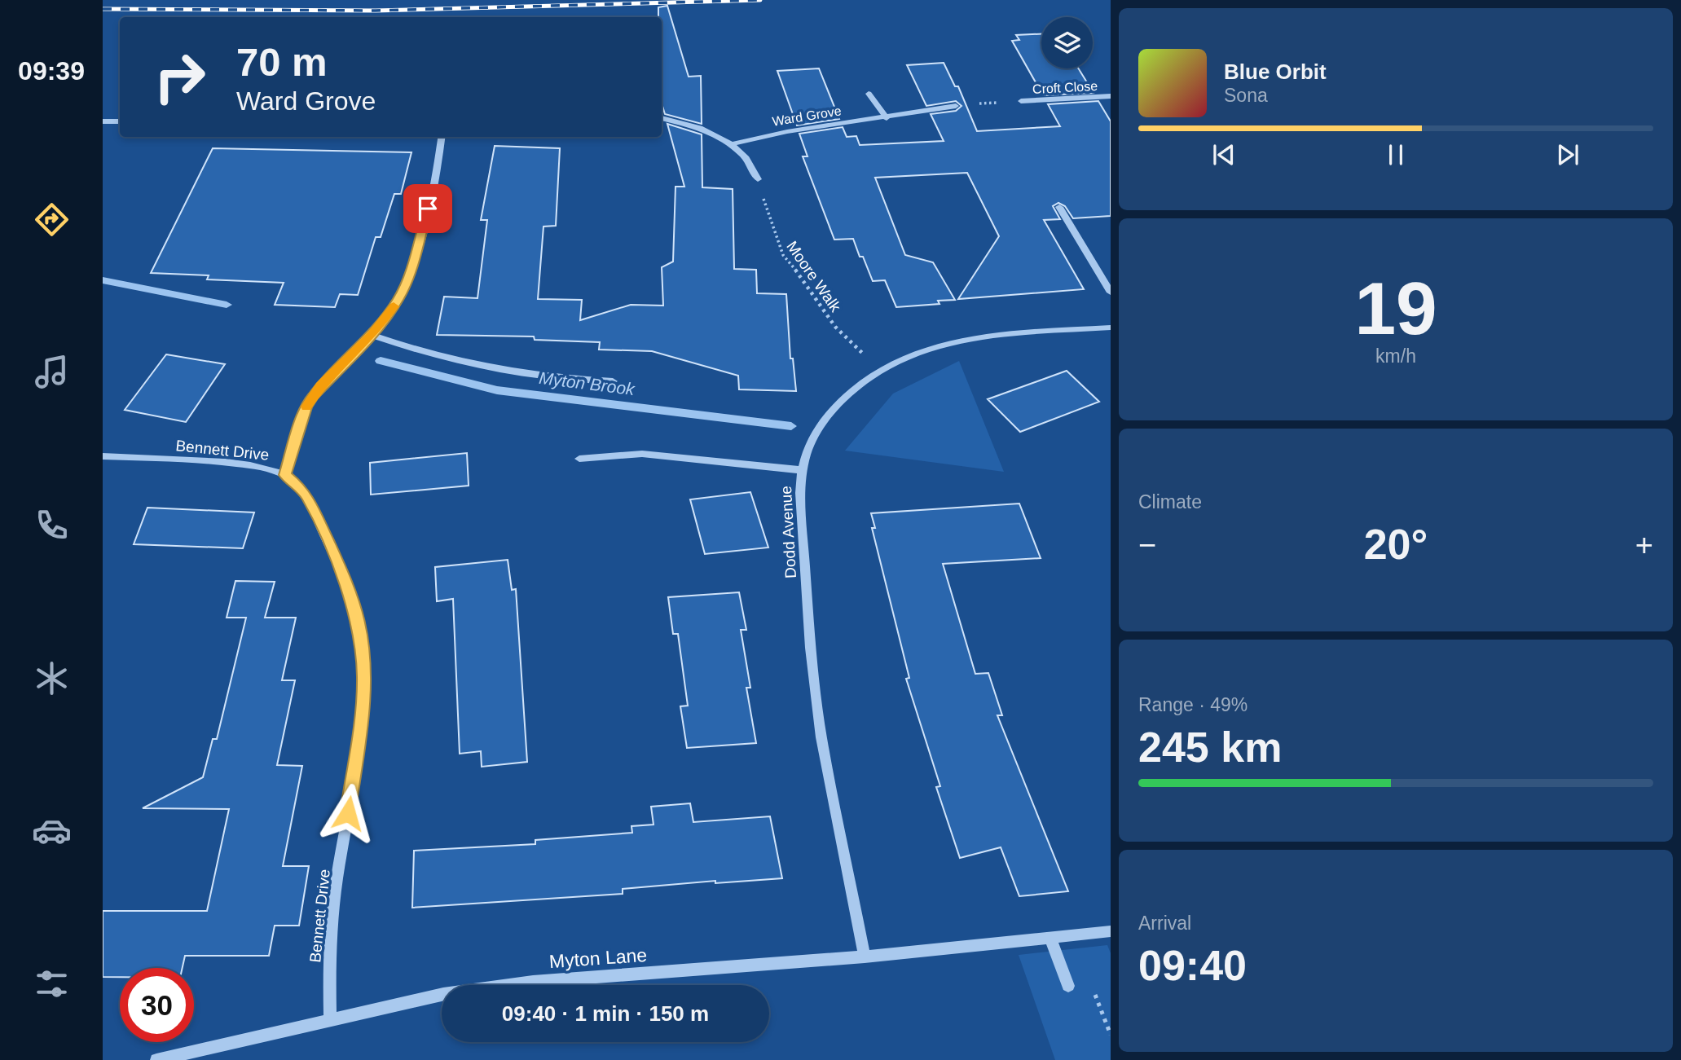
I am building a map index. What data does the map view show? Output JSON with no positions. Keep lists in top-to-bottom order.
{
  "streets": {
    "street": [
      "Croft Close",
      "Ward Grove",
      "Bennett Drive",
      "Dodd Avenue",
      "Myton Lane"
    ],
    "path": ["Moore Walk"]
  },
  "crossings": [
    ["Moore Walk", "Dodd Avenue"],
    ["Bennett Drive", "Myton Lane"],
    ["Dodd Avenue", "Myton Lane"]
  ],
  "water": ["Myton Brook"],
  "page": {
    "tabs": "09:39",
    "turn": ["70 m", "Ward Grove"],
    "song": ["Blue Orbit", "Sona"],
    "tile": [
      ["19", "km/h"],
      "Climate",
      ["Range · 49%", "245 km"],
      ["Arrival", "09:40"]
    ],
    "heat": ["−", "20°", "+"],
    "limit": "30",
    "trip": "09:40 · 1 min · 150 m"
  }
}
